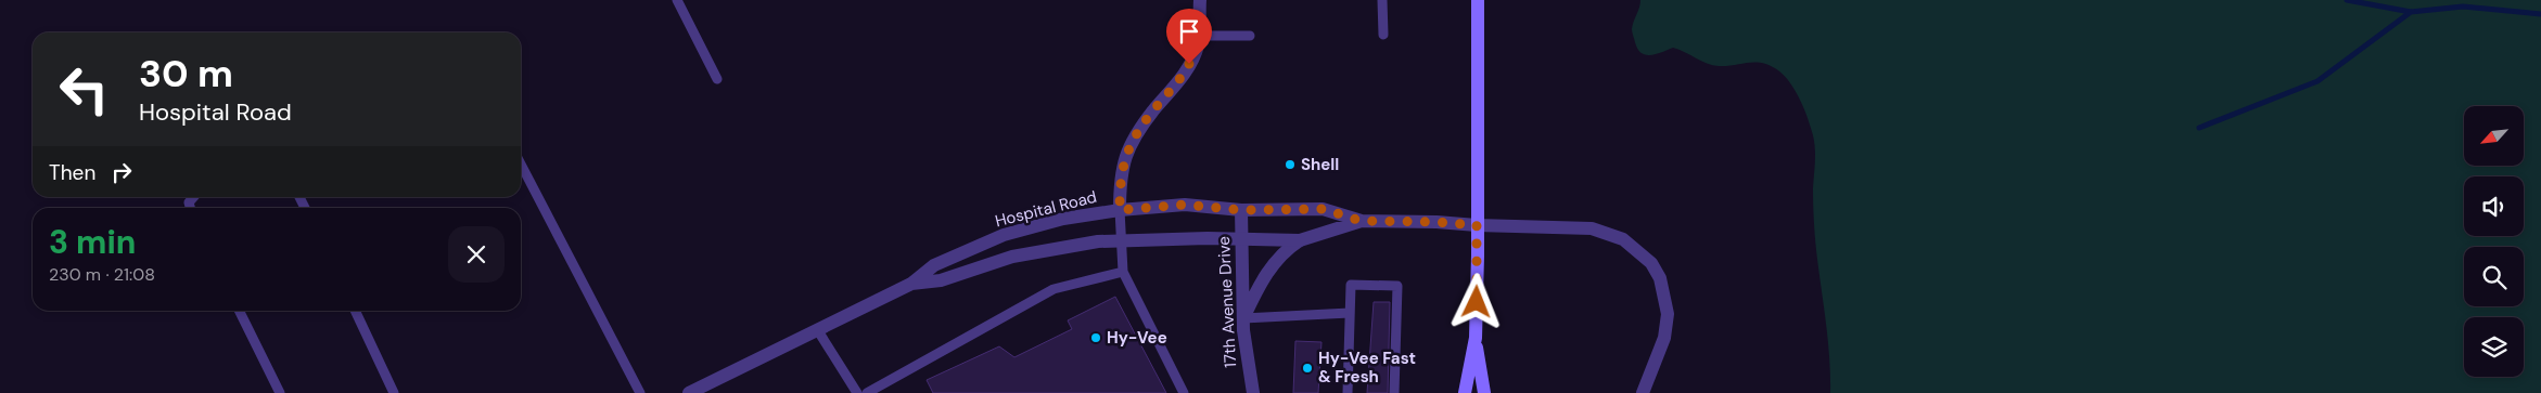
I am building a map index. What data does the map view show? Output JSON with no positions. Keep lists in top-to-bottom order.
{
  "streets": {
    "street": ["Hospital Road", "17th Avenue Drive"]
  },
  "crossings": [
    ["Hospital Road", "17th Avenue Drive"]
  ],
  "places": ["Shell", "Hy-Vee", "Hy-Vee Fast & Fresh"],
  "north": "bottom left",
  "page": {
    "turn": ["30 m", "Hospital Road"],
    "then": "Then",
    "heading": ["3 min", "230 m · 21:08"]
  }
}
